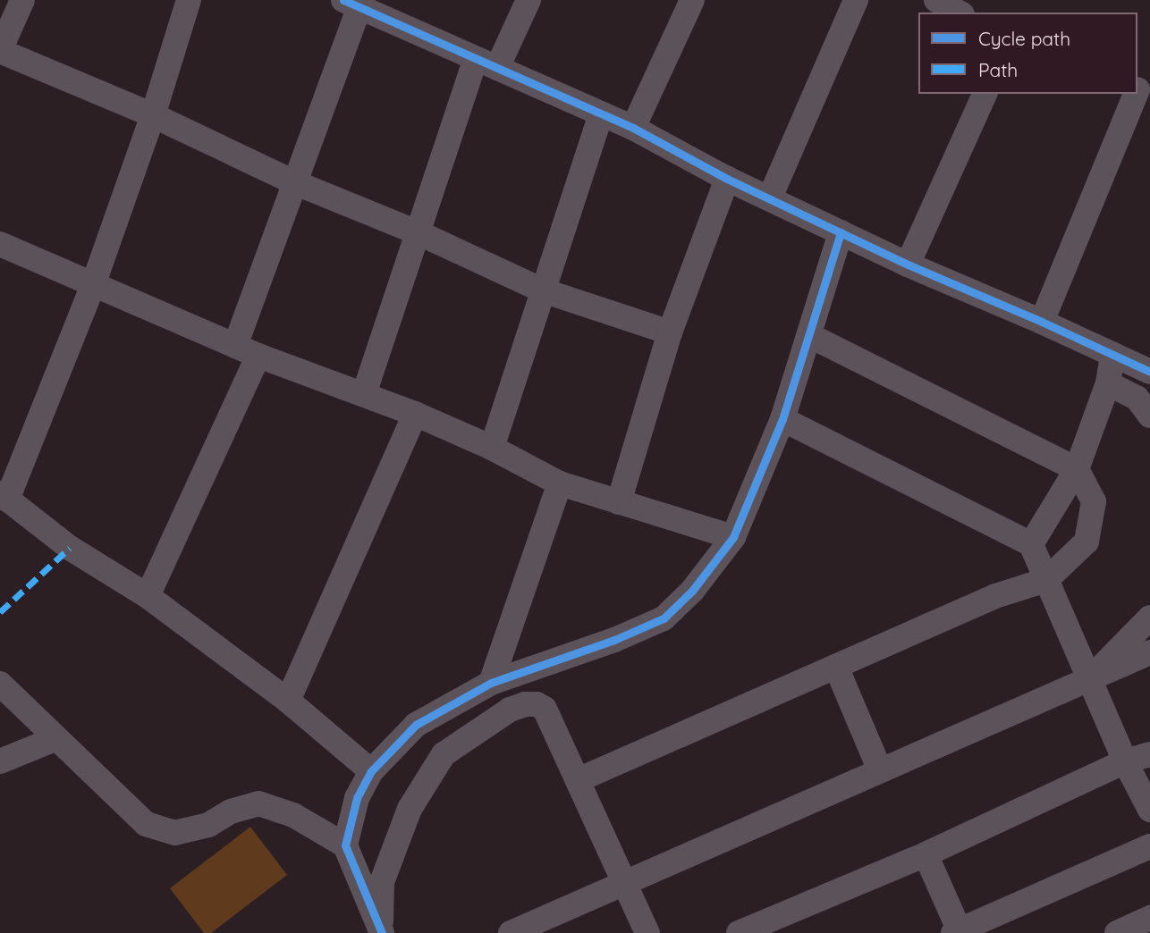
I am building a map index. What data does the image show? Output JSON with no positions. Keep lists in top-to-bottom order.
{
  "legend": ["Cycle path", "Path"]
}
